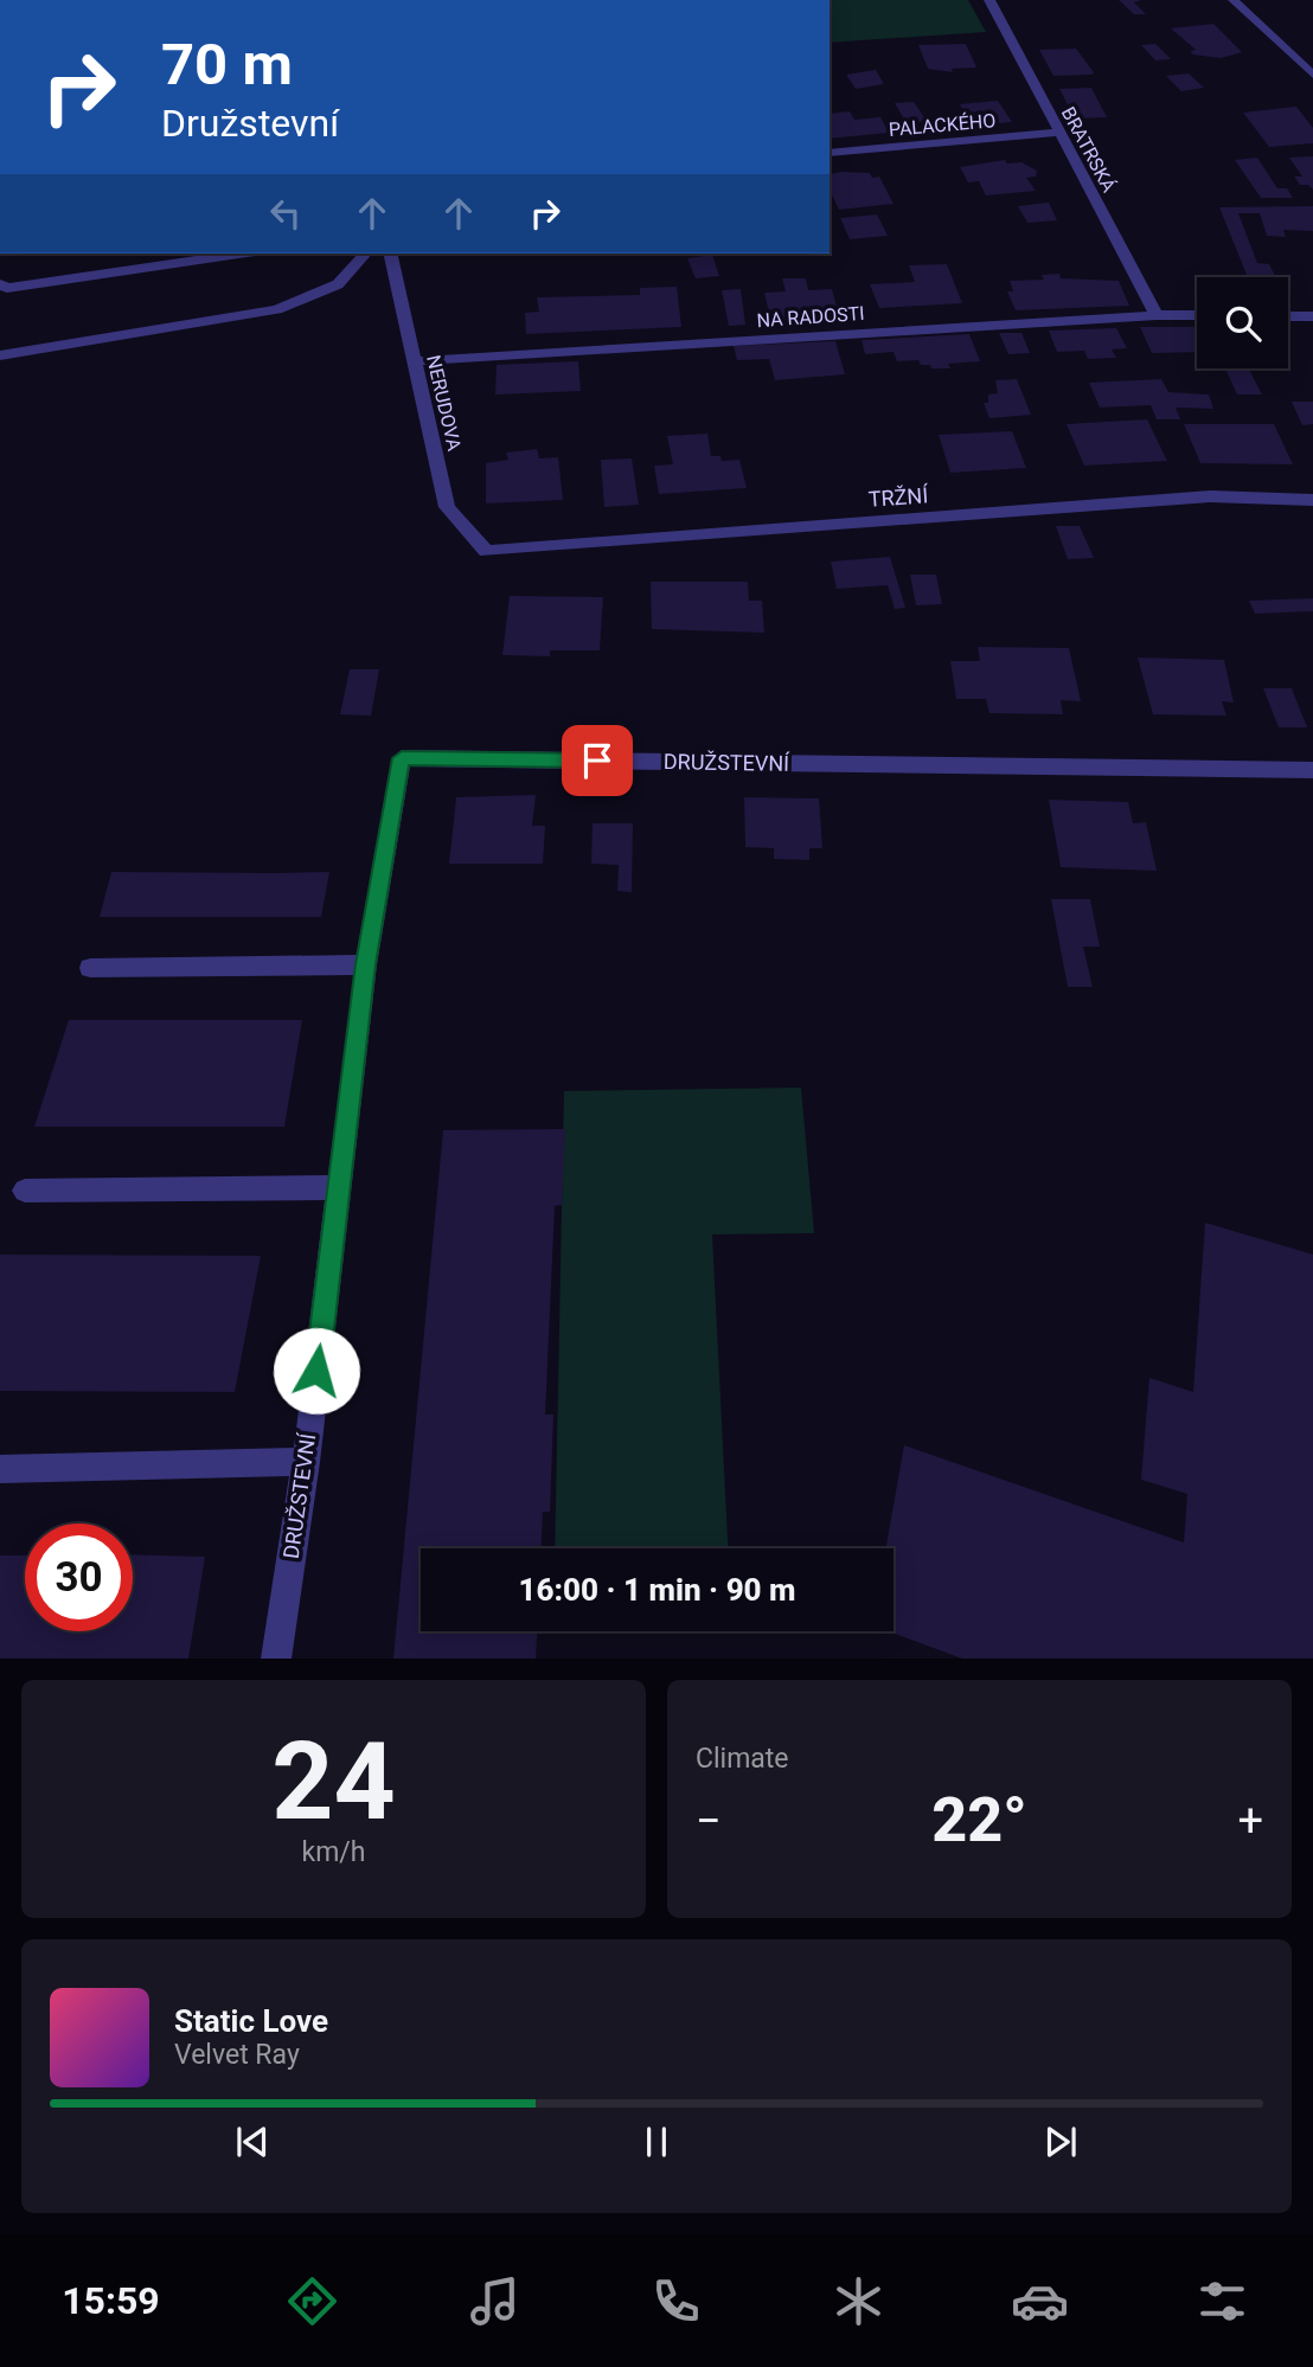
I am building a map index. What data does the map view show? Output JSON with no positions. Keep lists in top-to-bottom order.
{
  "streets": {
    "street": [
      "PALACKÉHO",
      "BRATRSKÁ",
      "NA RADOSTI",
      "NERUDOVA",
      "TRŽNÍ",
      "DRUŽSTEVNÍ"
    ]
  },
  "crossings": [
    ["PALACKÉHO", "BRATRSKÁ"],
    ["BRATRSKÁ", "NA RADOSTI"],
    ["NA RADOSTI", "NERUDOVA"],
    ["NERUDOVA", "TRŽNÍ"]
  ],
  "page": {
    "turn": ["70 m", "Družstevní"],
    "limit": "30",
    "trip": "16:00 · 1 min · 90 m",
    "tile": [
      ["24", "km/h"],
      "Climate"
    ],
    "heat": ["−", "22°", "+"],
    "song": ["Static Love", "Velvet Ray"],
    "tabs": "15:59"
  }
}
